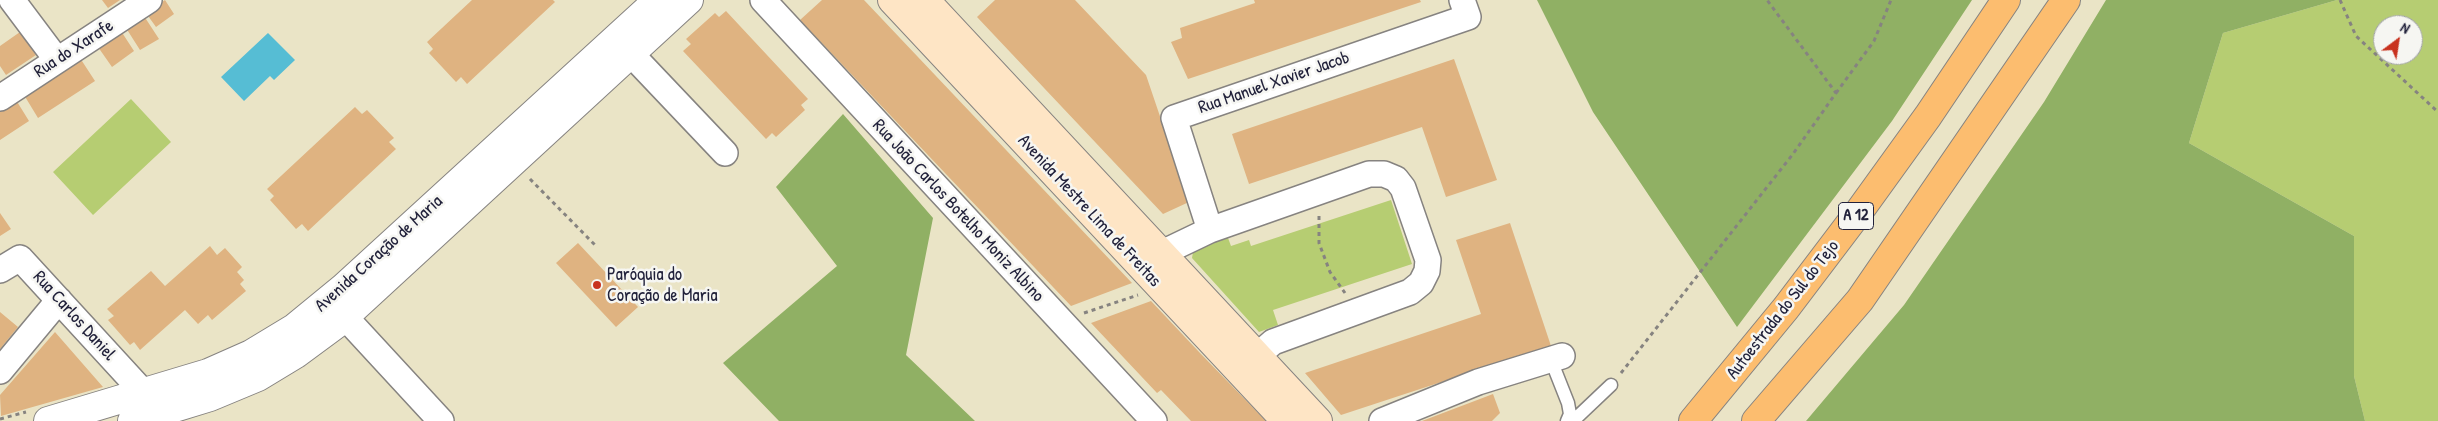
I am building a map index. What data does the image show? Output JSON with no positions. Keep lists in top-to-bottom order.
{
  "streets": {
    "highway": ["A 12", "Autoestrada do Sul do Tejo"],
    "main road": ["Avenida Mestre Lima de Freitas"],
    "street": [
      "Rua do Xarafe",
      "Rua Manuel Xavier Jacob",
      "Rua João Carlos Botelho Moniz Albino",
      "Avenida Coração de Maria",
      "Rua Carlos Daniel"
    ]
  },
  "crossings": [
    ["Avenida Coração de Maria", "Rua Carlos Daniel"]
  ],
  "places": ["Paróquia do Coração de Maria"],
  "north": "top right"
}
